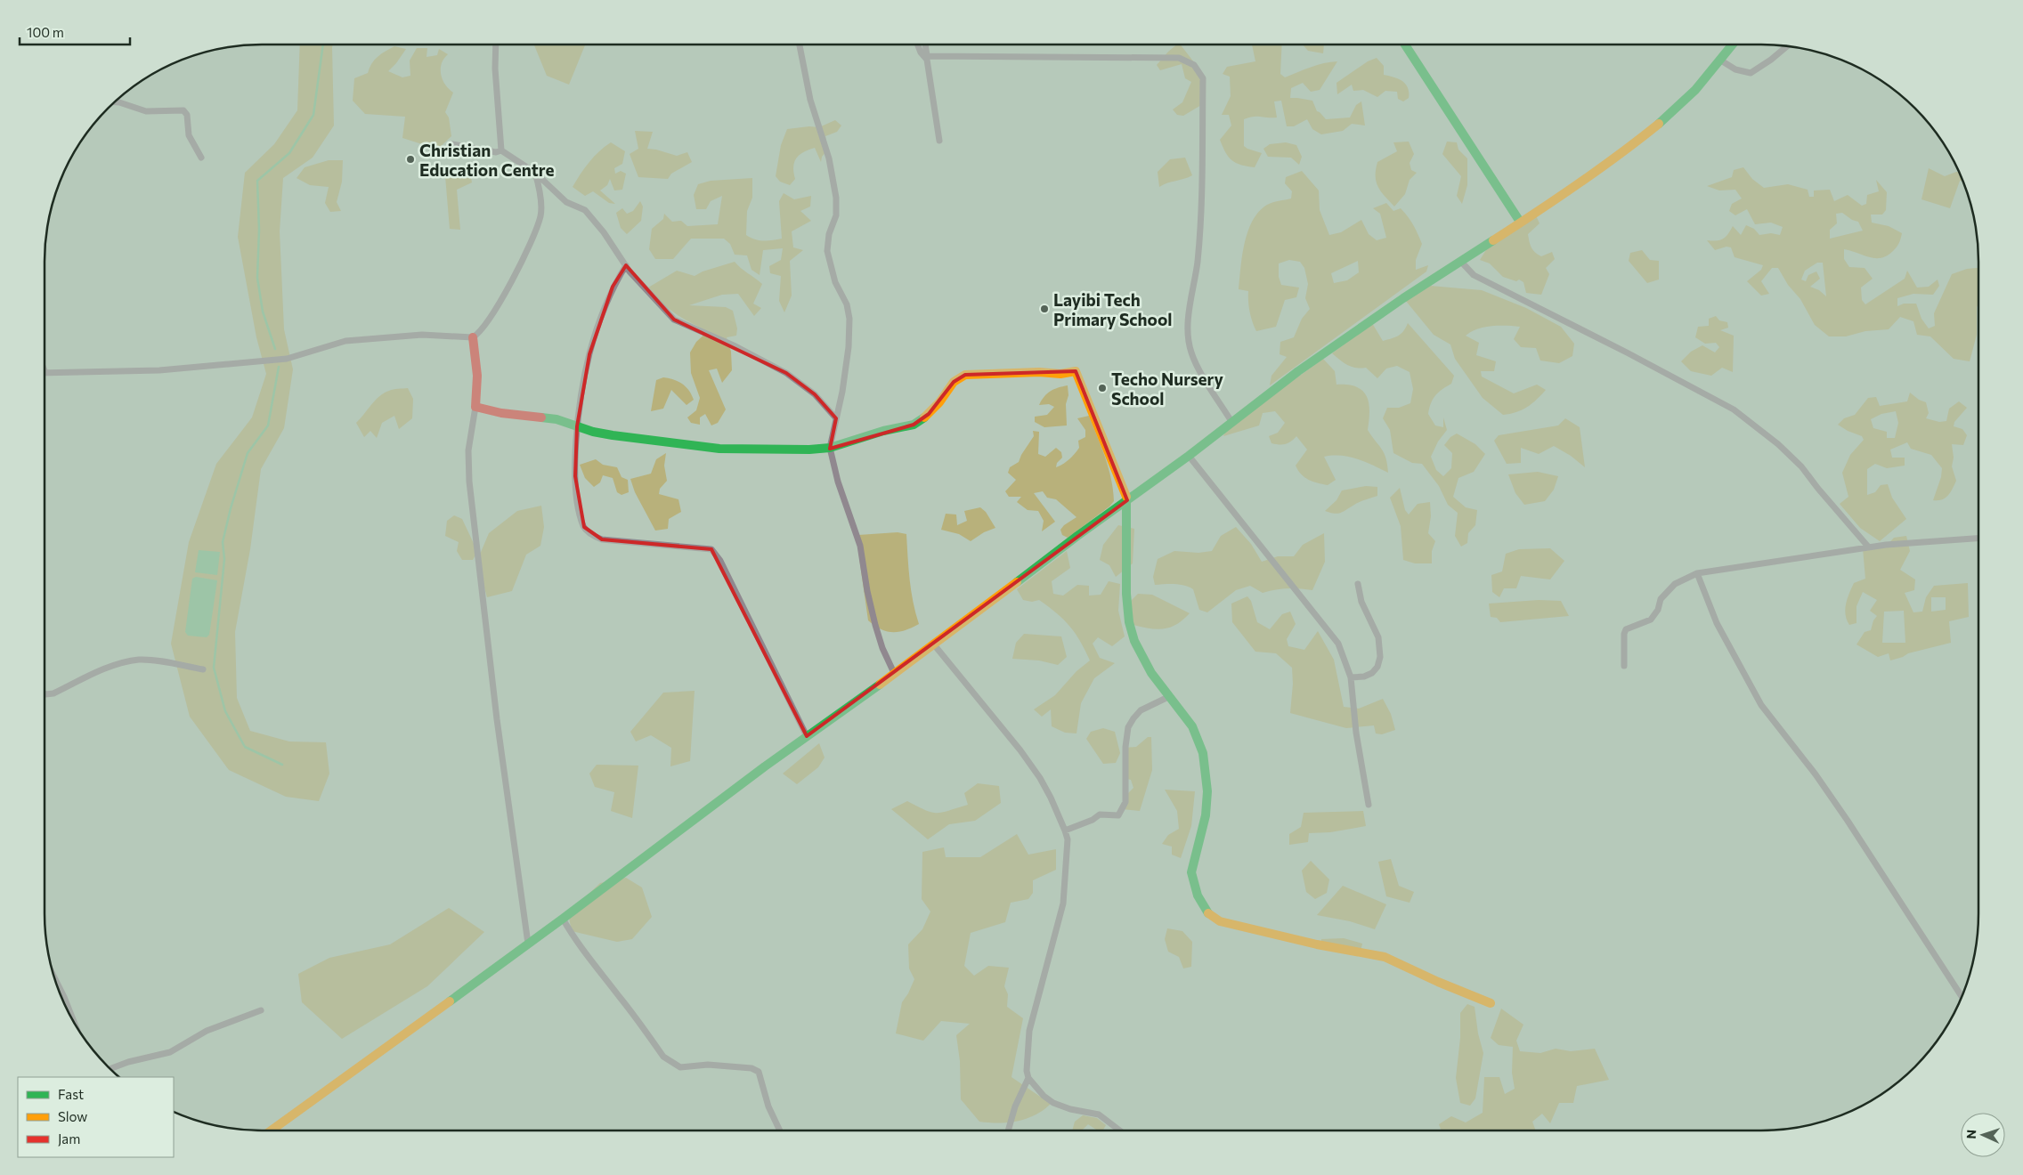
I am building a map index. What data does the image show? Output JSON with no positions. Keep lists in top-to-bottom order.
{
  "places": ["Christian Education Centre", "Layibi Tech Primary School", "Techo Nursery School"],
  "legend": ["Fast", "Slow", "Jam"],
  "scale_bar": "100 m",
  "north": "left"
}
